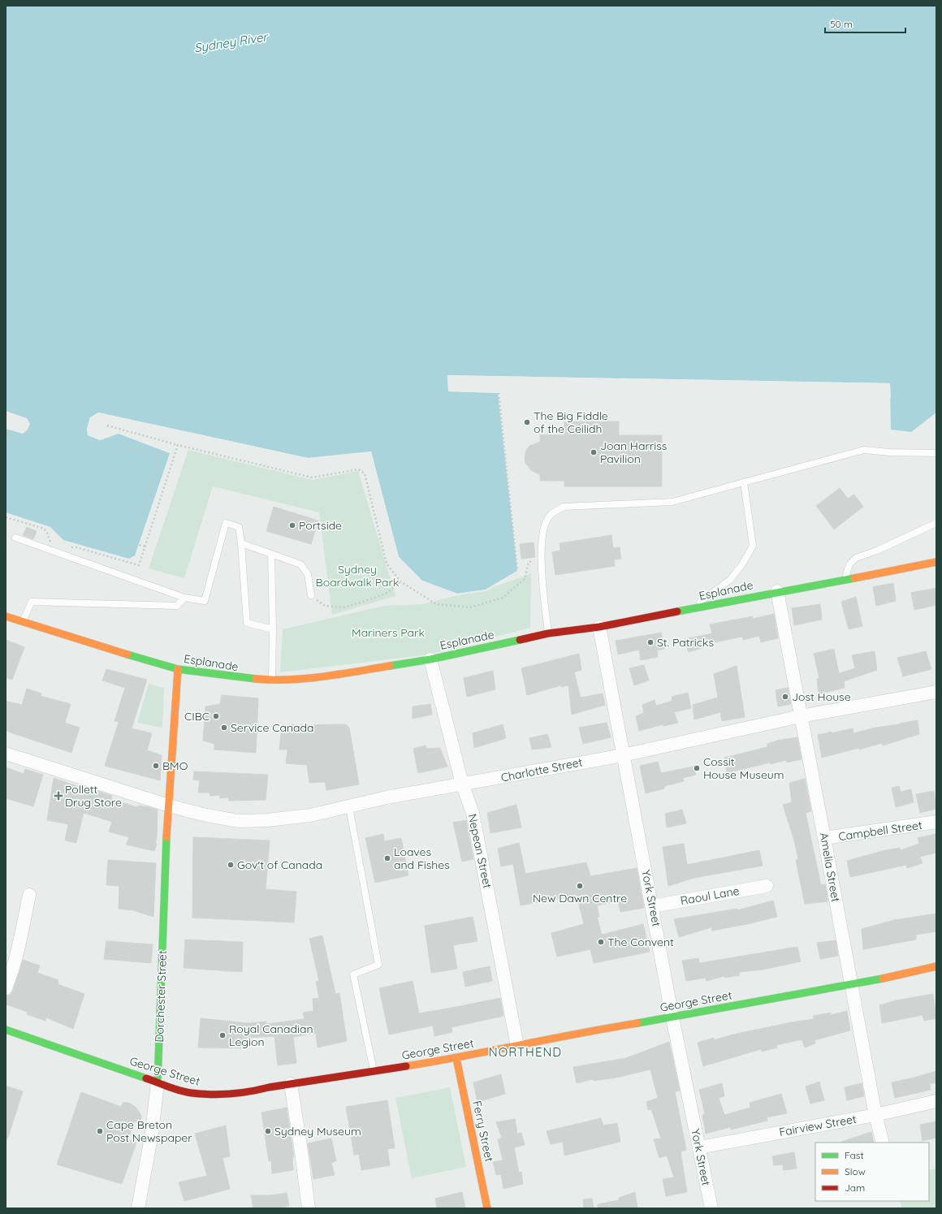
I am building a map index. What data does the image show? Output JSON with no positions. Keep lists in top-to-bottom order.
{
  "streets": {
    "street": [
      "Esplanade",
      "Charlotte Street",
      "Campbell Street",
      "Nepean Street",
      "Amelia Street",
      "Raoul Lane",
      "York Street",
      "Dorchester Street",
      "George Street",
      "Fairview Street",
      "Ferry Street"
    ]
  },
  "crossings": [
    ["Esplanade", "Nepean Street"],
    ["Esplanade", "Amelia Street"],
    ["Esplanade", "York Street"],
    ["Esplanade", "Dorchester Street"],
    ["Charlotte Street", "Nepean Street"],
    ["Charlotte Street", "Amelia Street"],
    ["Charlotte Street", "York Street"],
    ["Charlotte Street", "Dorchester Street"],
    ["Campbell Street", "Amelia Street"],
    ["Nepean Street", "George Street"],
    ["Amelia Street", "George Street"],
    ["Amelia Street", "Fairview Street"],
    ["Raoul Lane", "York Street"],
    ["York Street", "George Street"],
    ["York Street", "Fairview Street"],
    ["Dorchester Street", "George Street"],
    ["George Street", "Ferry Street"]
  ],
  "districts": ["NORTHEND"],
  "water": ["Sydney River"],
  "parks": ["Sydney Boardwalk Park", "Mariners Park"],
  "places": {
    "other": [
      "The Big Fiddle of the Ceilidh",
      "Joan Harriss Pavilion",
      "Portside",
      "St. Patricks",
      "Jost House",
      "CIBC",
      "Service Canada",
      "BMO",
      "Cossit House Museum",
      "Loaves and Fishes",
      "Gov't of Canada",
      "New Dawn Centre",
      "The Convent",
      "Royal Canadian Legion",
      "Cape Breton Post Newspaper",
      "Sydney Museum"
    ],
    "health": ["Pollett Drug Store"]
  },
  "legend": ["Fast", "Slow", "Jam"],
  "scale_bar": "50 m"
}
